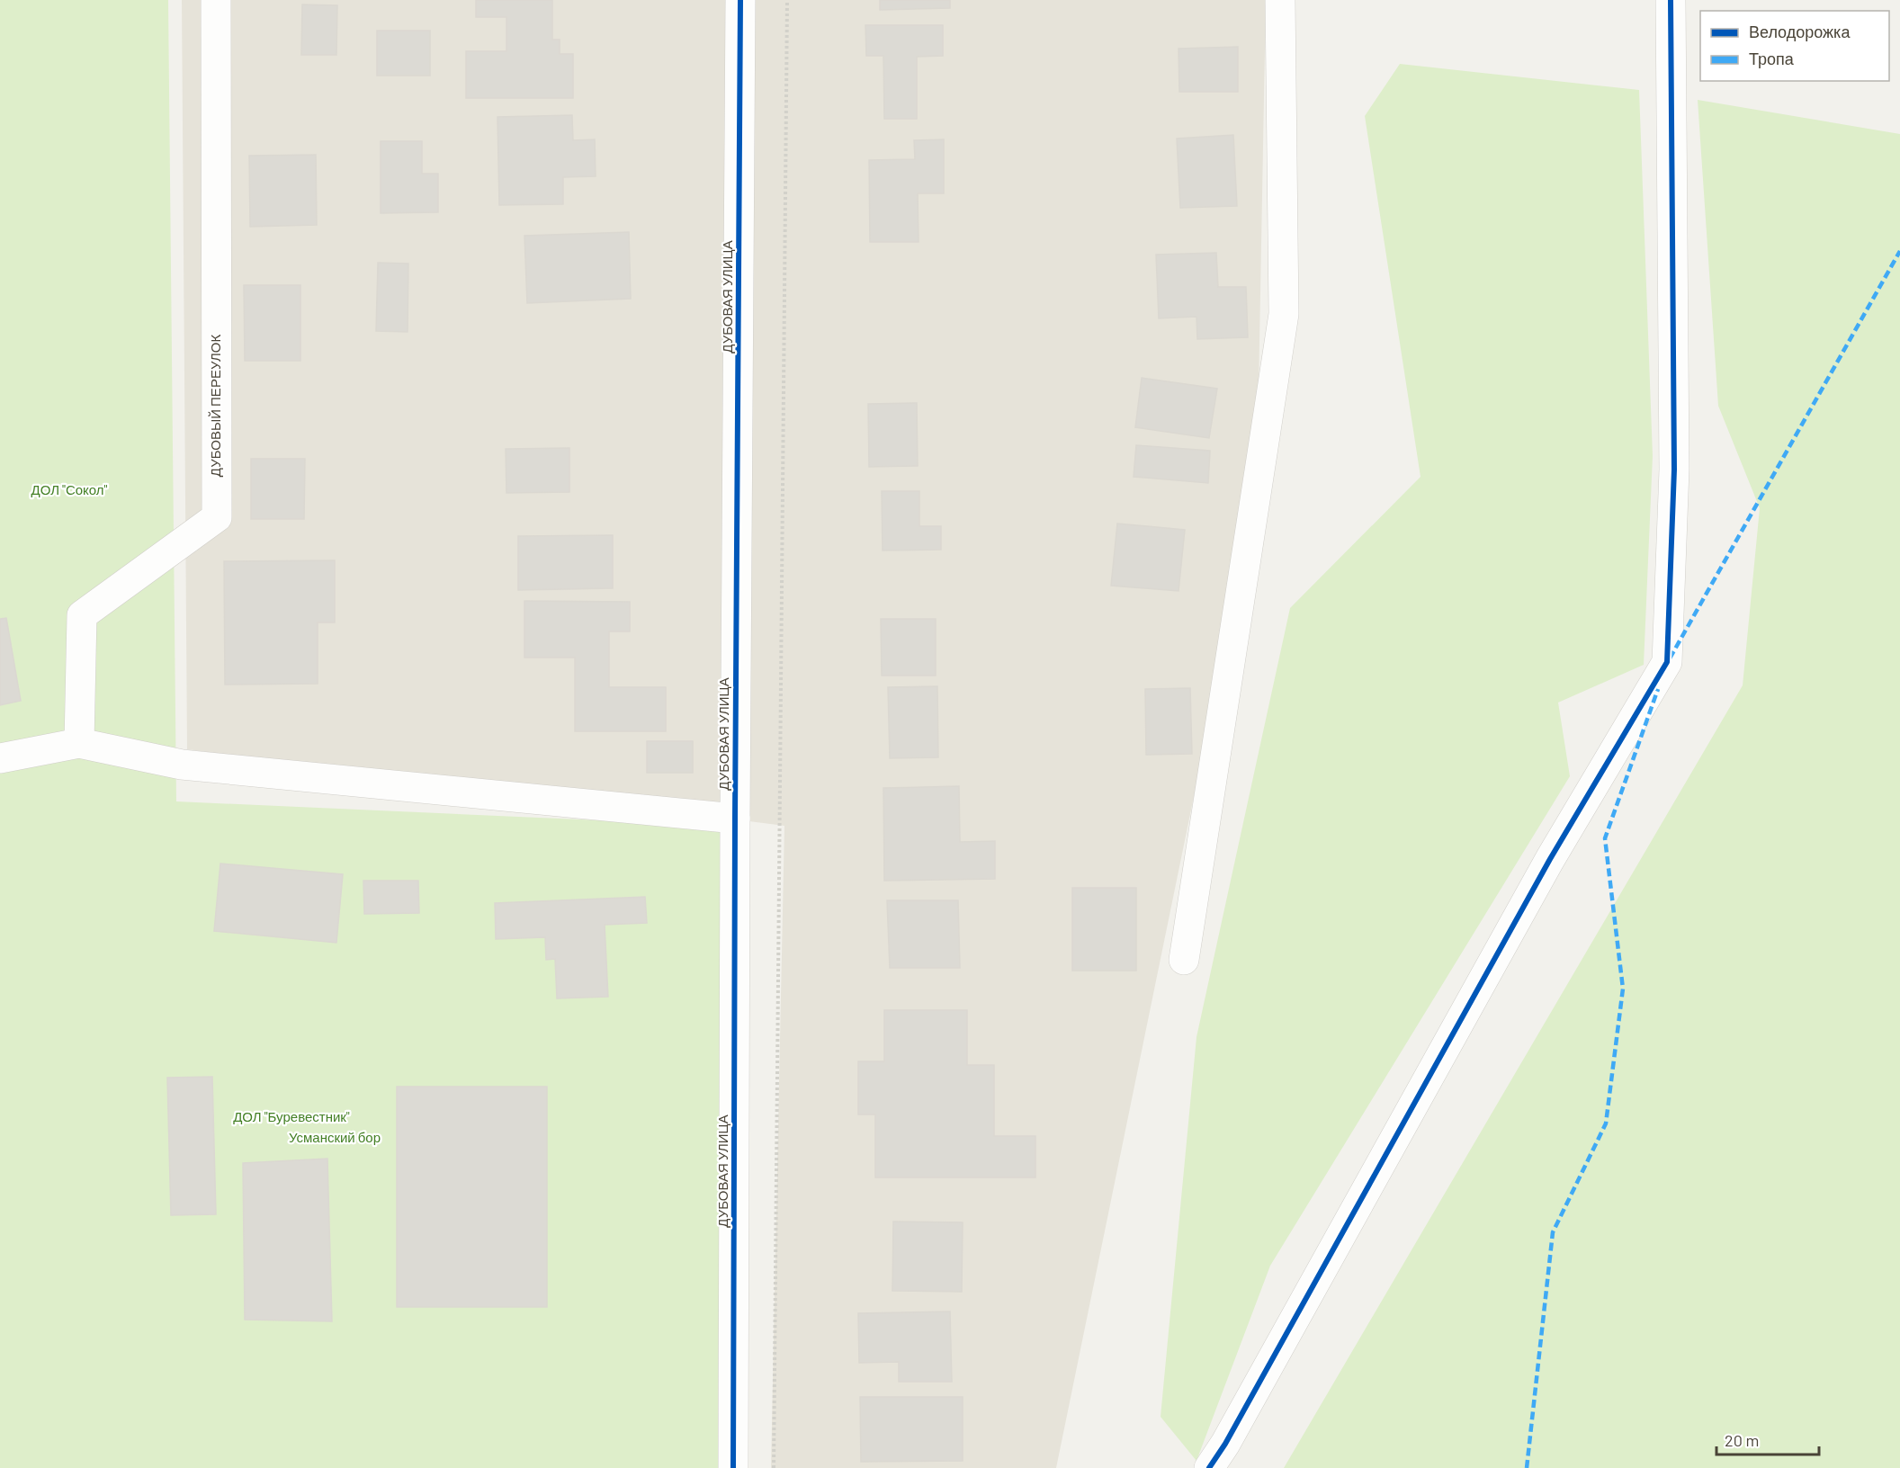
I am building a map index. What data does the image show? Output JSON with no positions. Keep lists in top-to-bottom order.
{
  "streets": {
    "street": ["ДУБОВАЯ УЛИЦА", "ДУБОВЫЙ ПЕРЕУЛОК"]
  },
  "parks": ["ДОЛ \"Сокол\"", "ДОЛ \"Буревестник\"", "Усманский бор"],
  "legend": ["Велодорожка", "Тропа"],
  "scale_bar": "20 m"
}
